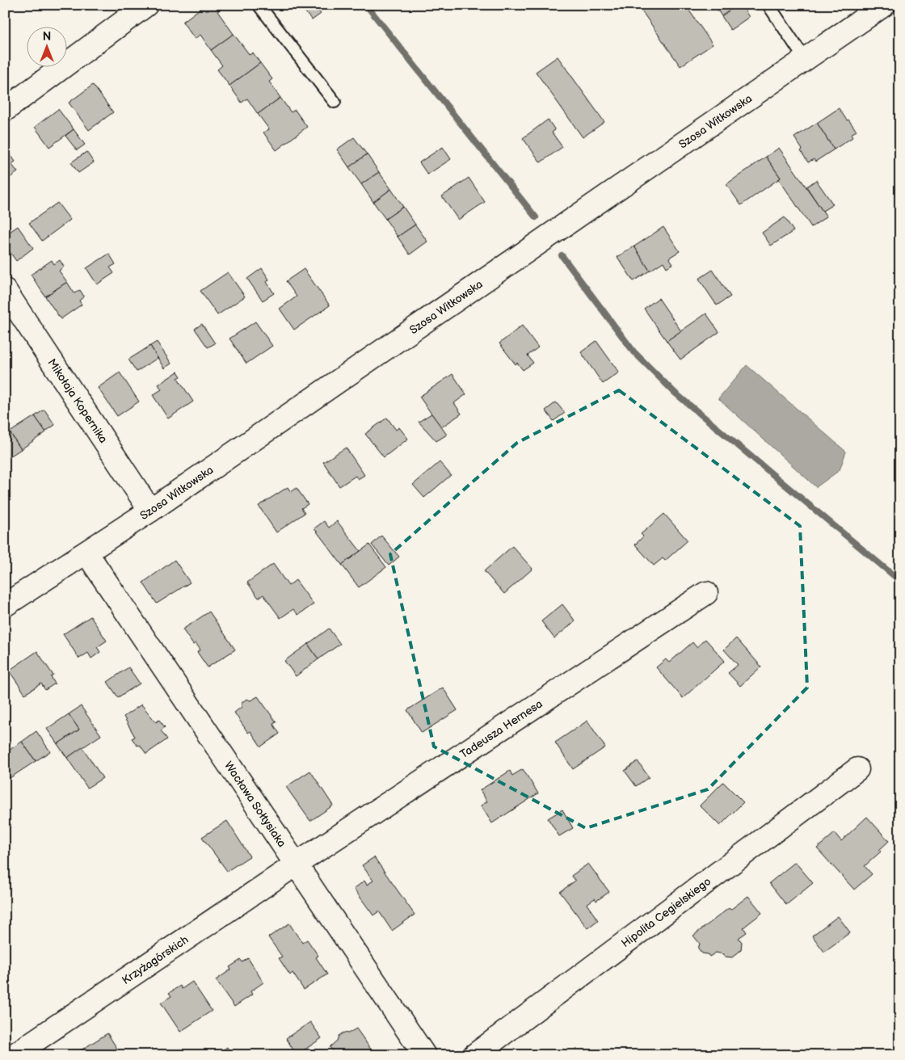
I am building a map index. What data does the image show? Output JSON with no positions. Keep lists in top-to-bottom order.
{
  "streets": {
    "street": [
      "Szosa Witkowska",
      "Mikołaja Kopernika",
      "Tadeusza Hernesa",
      "Wacława Sołtysiaka",
      "Hipolita Cegielskiego",
      "Krzyżagórskich"
    ]
  },
  "crossings": [
    ["Szosa Witkowska", "Mikołaja Kopernika"],
    ["Szosa Witkowska", "Wacława Sołtysiaka"],
    ["Tadeusza Hernesa", "Wacława Sołtysiaka"],
    ["Tadeusza Hernesa", "Krzyżagórskich"],
    ["Wacława Sołtysiaka", "Krzyżagórskich"]
  ],
  "north": "top"
}
